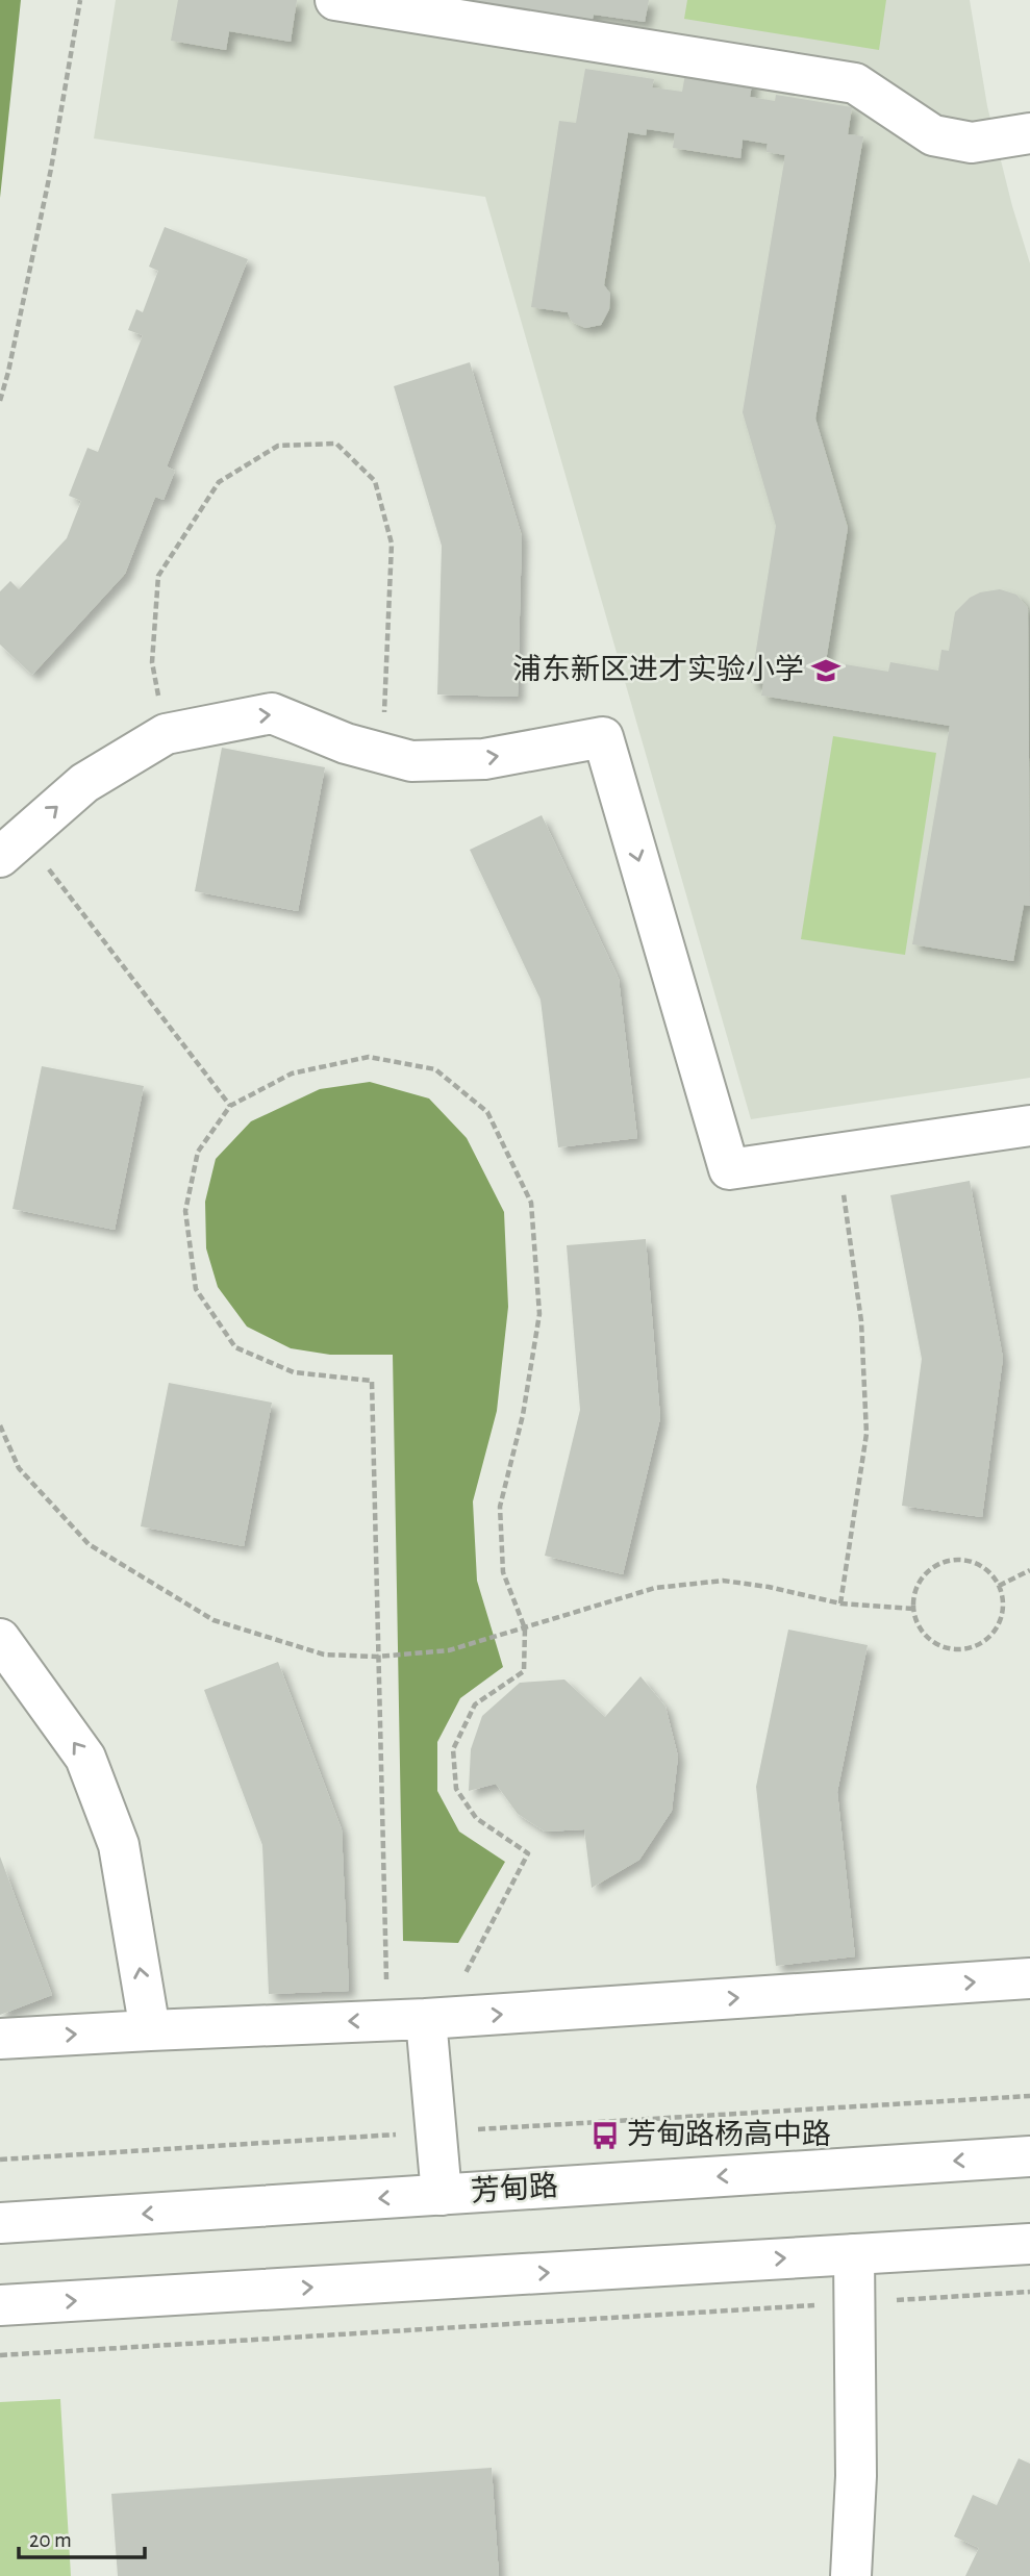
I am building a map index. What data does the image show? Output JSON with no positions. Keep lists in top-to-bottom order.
{
  "streets": {
    "main road": ["芳甸路"]
  },
  "places": {
    "school or university": ["浦东新区进才实验小学"],
    "bus stop": ["芳甸路杨高中路"]
  },
  "scale_bar": "20 m"
}
